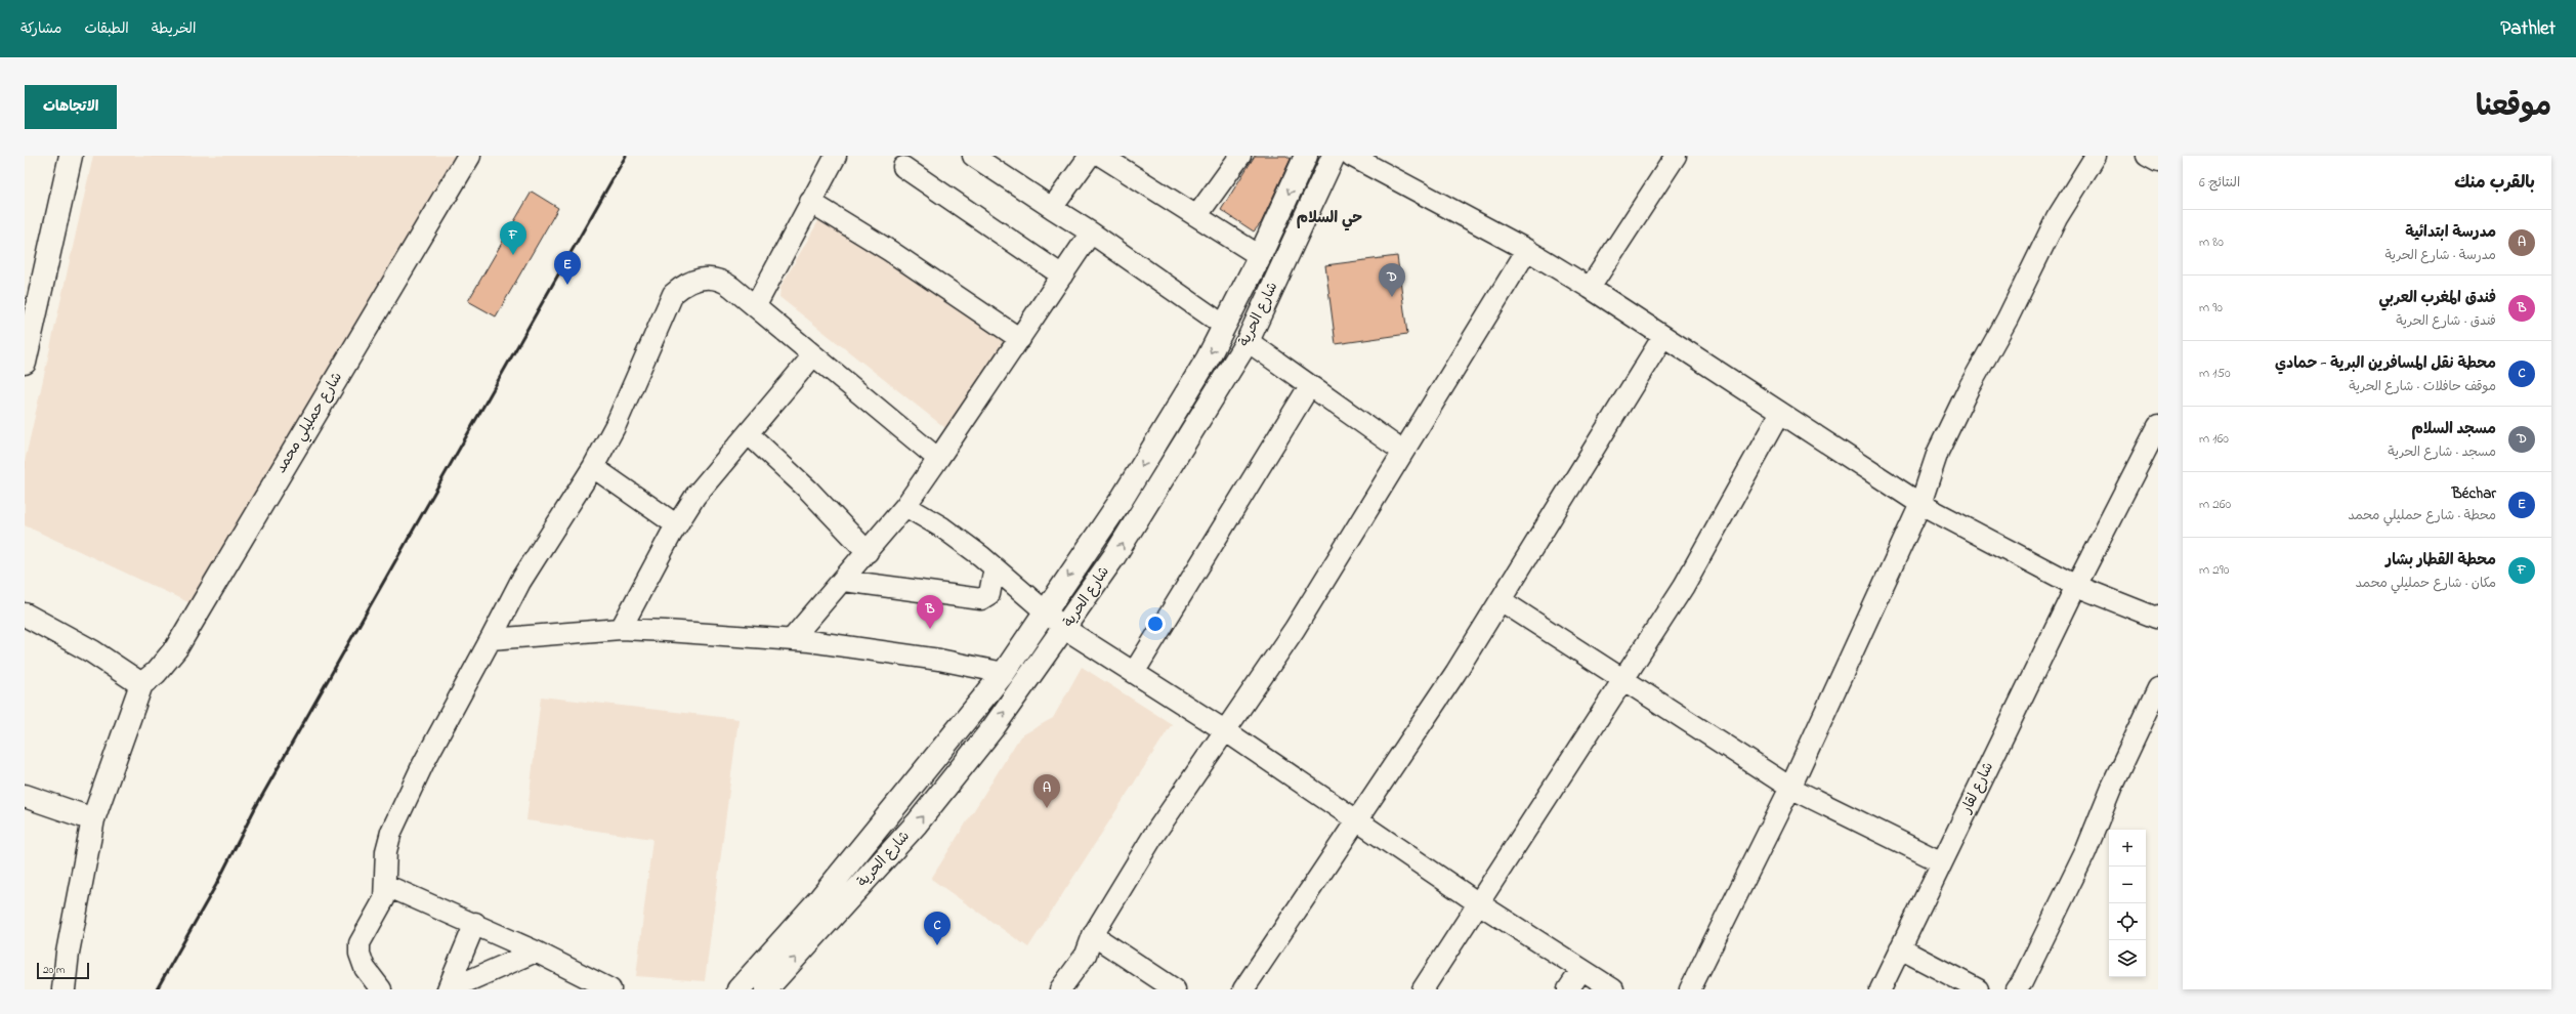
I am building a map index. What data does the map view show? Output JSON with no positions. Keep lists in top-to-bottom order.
{
  "streets": {
    "main road": ["شارع الحرية", "شارع حمليلي محمد"],
    "street": ["شارع لقار"]
  },
  "districts": ["حي السلام"],
  "scale_bar": "20 m",
  "page": {
    "header": "Pathlet",
    "nav": ["الخريطة", "الطبقات", "مشاركة"],
    "title": "موقعنا",
    "buttons": "الاتجاهات",
    "heading": ["بالقرب منك", "النتائج: 6"],
    "list": [
      {
        "mark": "A",
        "name": "مدرسة ابتدائية",
        "note": "مدرسة · شارع الحرية",
        "value": "80 m"
      },
      {
        "mark": "B",
        "name": "فندق المغرب العربي",
        "note": "فندق · شارع الحرية",
        "value": "90 m"
      },
      {
        "mark": "C",
        "name": "محطة نقل المسافرين البرية - حمادي",
        "note": "موقف حافلات · شارع الحرية",
        "value": "150 m"
      },
      {
        "mark": "D",
        "name": "مسجد السلام",
        "note": "مسجد · شارع الحرية",
        "value": "160 m"
      },
      {
        "mark": "E",
        "name": "Béchar",
        "note": "محطة · شارع حمليلي محمد",
        "value": "260 m"
      },
      {
        "mark": "F",
        "name": "محطة القطار بشار",
        "note": "مكان · شارع حمليلي محمد",
        "value": "290 m"
      }
    ],
    "pins": [
      "F",
      "E",
      "D",
      "B",
      "A",
      "C"
    ],
    "map_buttons": ["+", "−"],
    "scale": "20 m"
  }
}
